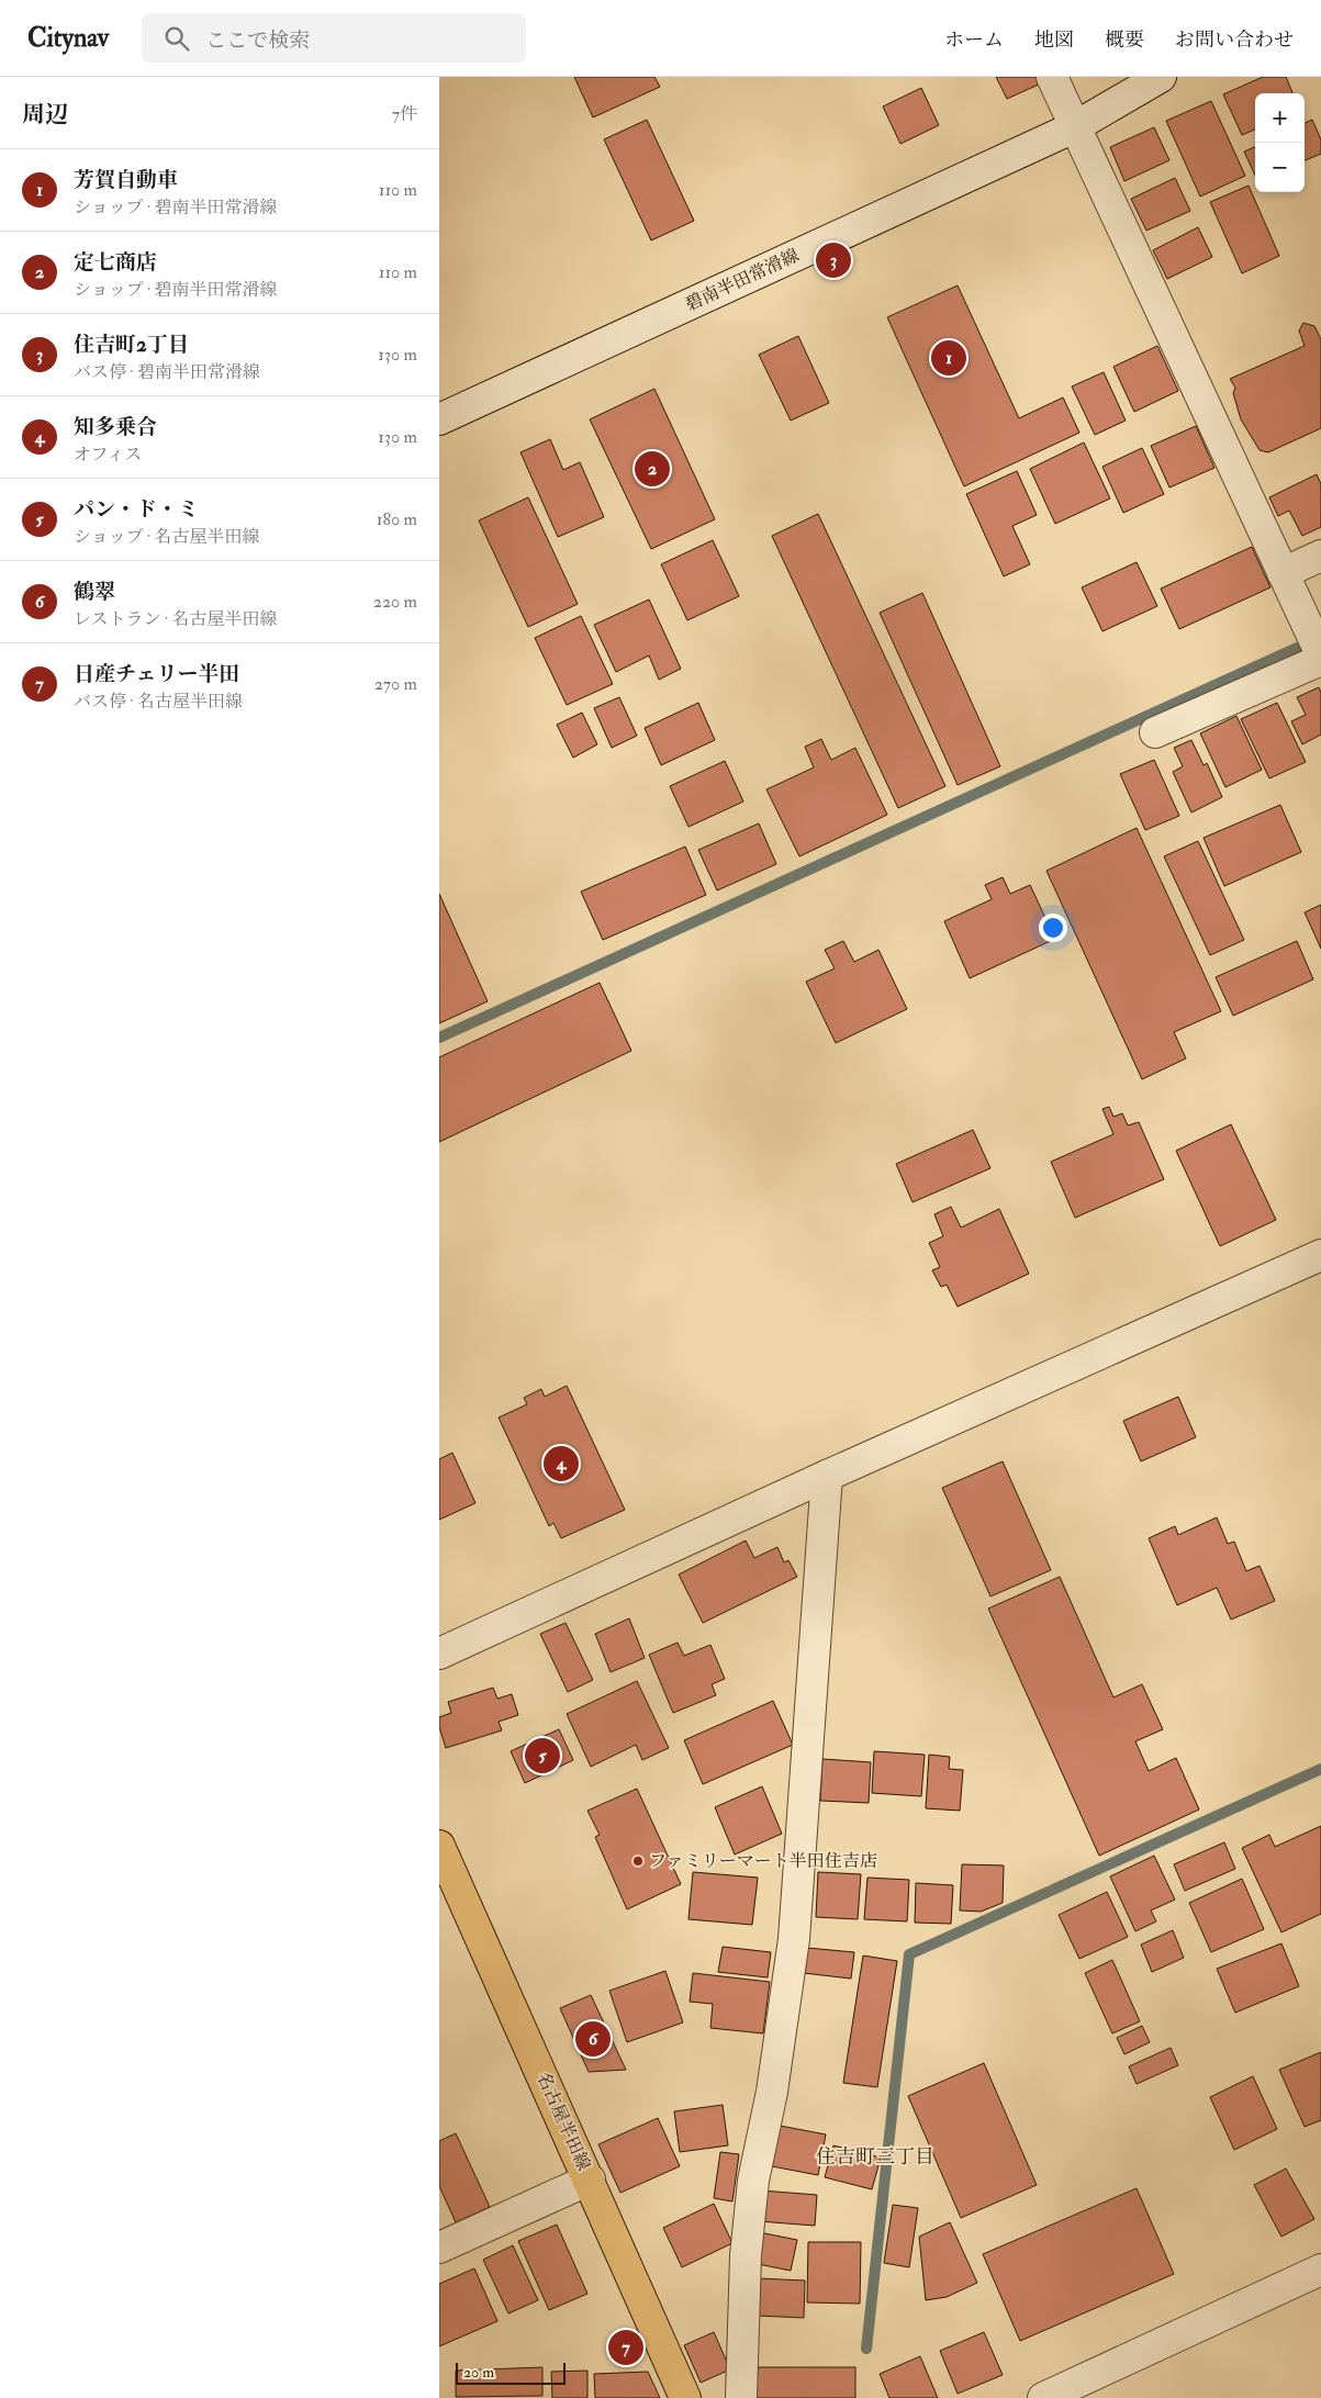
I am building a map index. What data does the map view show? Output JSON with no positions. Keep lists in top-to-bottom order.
{
  "streets": {
    "main road": ["名古屋半田線"],
    "street": ["碧南半田常滑線"]
  },
  "districts": ["住吉町三丁目"],
  "places": ["ファミリーマート半田住吉店"],
  "scale_bar": "20 m",
  "page": {
    "header": "Citynav",
    "search": "ここで検索",
    "nav": [
      "ホーム",
      "地図",
      "概要",
      "お問い合わせ"
    ],
    "heading": ["周辺", "7件"],
    "map_buttons": ["+", "−"],
    "list": [
      {
        "mark": "1",
        "name": "芳賀自動車",
        "note": "ショップ · 碧南半田常滑線",
        "value": "110 m"
      },
      {
        "mark": "2",
        "name": "定七商店",
        "note": "ショップ · 碧南半田常滑線",
        "value": "110 m"
      },
      {
        "mark": "3",
        "name": "住吉町2丁目",
        "note": "バス停 · 碧南半田常滑線",
        "value": "130 m"
      },
      {
        "mark": "4",
        "name": "知多乗合",
        "note": "オフィス",
        "value": "130 m"
      },
      {
        "mark": "5",
        "name": "パン・ド・ミ",
        "note": "ショップ · 名古屋半田線",
        "value": "180 m"
      },
      {
        "mark": "6",
        "name": "鶴翠",
        "note": "レストラン · 名古屋半田線",
        "value": "220 m"
      },
      {
        "mark": "7",
        "name": "日産チェリー半田",
        "note": "バス停 · 名古屋半田線",
        "value": "270 m"
      }
    ],
    "pins": [
      "3",
      "1",
      "2",
      "4",
      "5",
      "6",
      "7"
    ],
    "scale": "20 m"
  }
}
